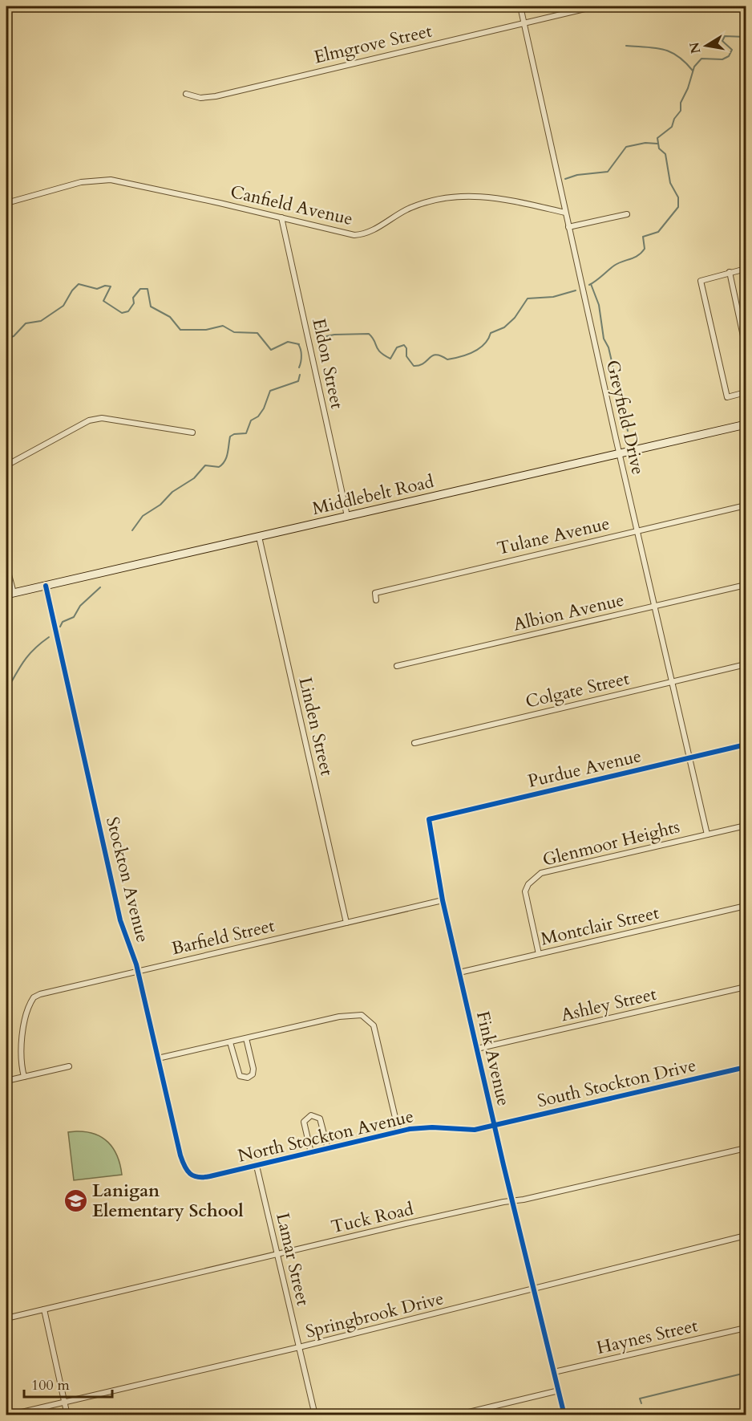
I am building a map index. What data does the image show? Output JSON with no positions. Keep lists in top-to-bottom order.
{
  "streets": {
    "street": [
      "Elmgrove Street",
      "Canfield Avenue",
      "Eldon Street",
      "Greyfield Drive",
      "Middlebelt Road",
      "Tulane Avenue",
      "Albion Avenue",
      "Colgate Street",
      "Linden Street",
      "Purdue Avenue",
      "Glenmoor Heights",
      "Stockton Avenue",
      "Montclair Street",
      "Barfield Street",
      "Ashley Street",
      "Fink Avenue",
      "South Stockton Drive",
      "North Stockton Avenue",
      "Tuck Road",
      "Lamar Street",
      "Springbrook Drive",
      "Haynes Street"
    ]
  },
  "crossings": [
    ["Elmgrove Street", "Greyfield Drive"],
    ["Canfield Avenue", "Eldon Street"],
    ["Canfield Avenue", "Greyfield Drive"],
    ["Eldon Street", "Middlebelt Road"],
    ["Greyfield Drive", "Middlebelt Road"],
    ["Greyfield Drive", "Tulane Avenue"],
    ["Greyfield Drive", "Albion Avenue"],
    ["Greyfield Drive", "Colgate Street"],
    ["Greyfield Drive", "Purdue Avenue"],
    ["Greyfield Drive", "Glenmoor Heights"],
    ["Middlebelt Road", "Linden Street"],
    ["Middlebelt Road", "Stockton Avenue"],
    ["Linden Street", "Barfield Street"],
    ["Purdue Avenue", "Fink Avenue"],
    ["Glenmoor Heights", "Montclair Street"],
    ["Stockton Avenue", "Barfield Street"],
    ["Stockton Avenue", "North Stockton Avenue"],
    ["Montclair Street", "Fink Avenue"],
    ["Barfield Street", "Fink Avenue"],
    ["Ashley Street", "Fink Avenue"],
    ["Fink Avenue", "South Stockton Drive"],
    ["Fink Avenue", "North Stockton Avenue"],
    ["Fink Avenue", "Tuck Road"],
    ["Fink Avenue", "Springbrook Drive"],
    ["Fink Avenue", "Haynes Street"],
    ["South Stockton Drive", "North Stockton Avenue"],
    ["North Stockton Avenue", "Lamar Street"],
    ["Tuck Road", "Lamar Street"],
    ["Lamar Street", "Springbrook Drive"]
  ],
  "places": {
    "school or university": ["Lanigan Elementary School"]
  },
  "scale_bar": "100 m",
  "north": "left"
}
